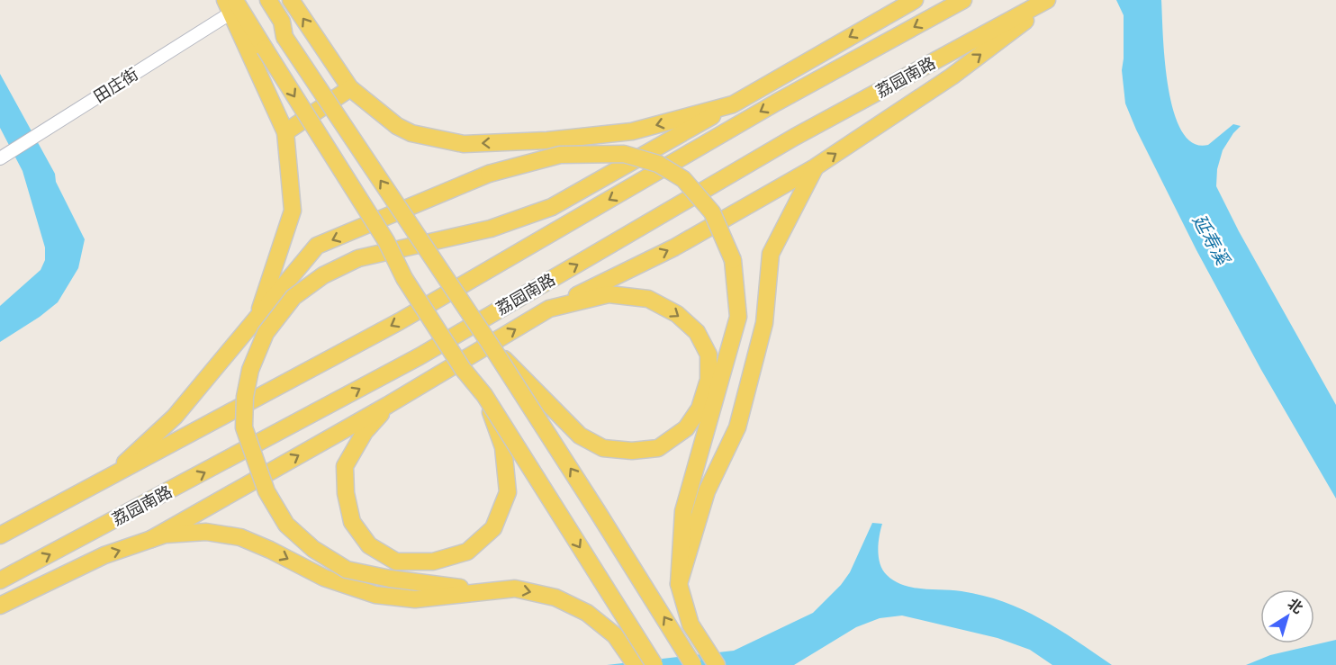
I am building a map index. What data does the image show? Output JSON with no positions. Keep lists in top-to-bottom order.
{
  "streets": {
    "main road": ["荔园南路"],
    "street": ["田庄街"]
  },
  "water": ["延寿溪"],
  "north": "top right"
}
